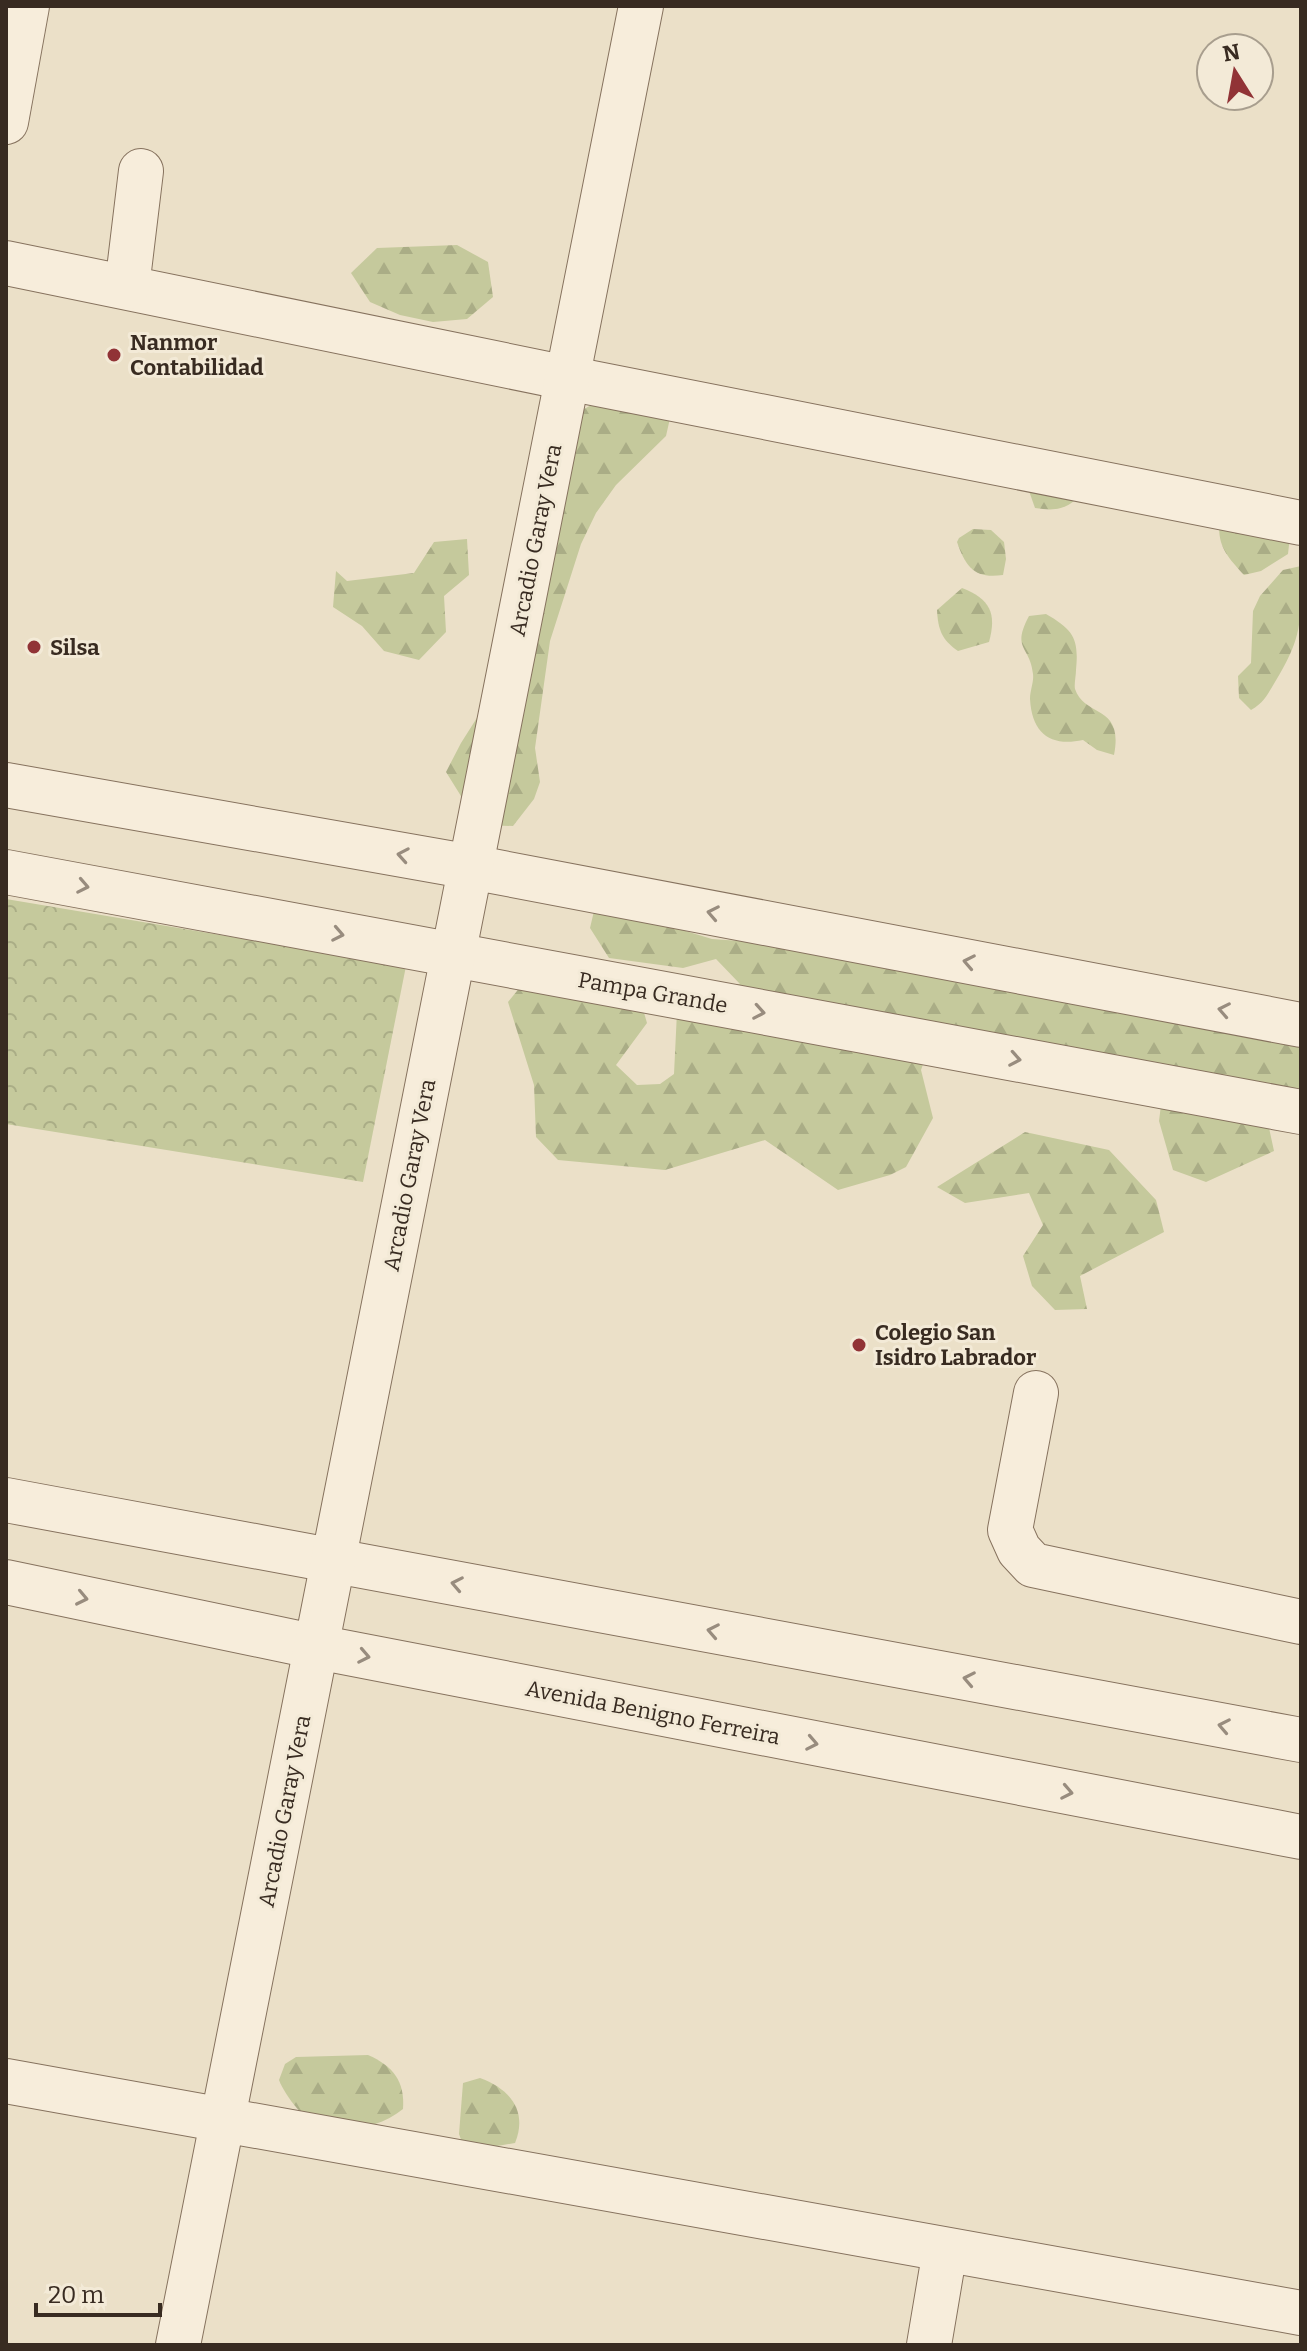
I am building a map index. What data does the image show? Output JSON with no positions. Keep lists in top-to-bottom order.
{
  "streets": {
    "street": ["Arcadio Garay Vera", "Pampa Grande", "Avenida Benigno Ferreira"]
  },
  "crossings": [
    ["Arcadio Garay Vera", "Pampa Grande"],
    ["Arcadio Garay Vera", "Avenida Benigno Ferreira"]
  ],
  "places": ["Nanmor Contabilidad", "Silsa", "Colegio San Isidro Labrador"],
  "scale_bar": "20 m",
  "north": "top"
}
